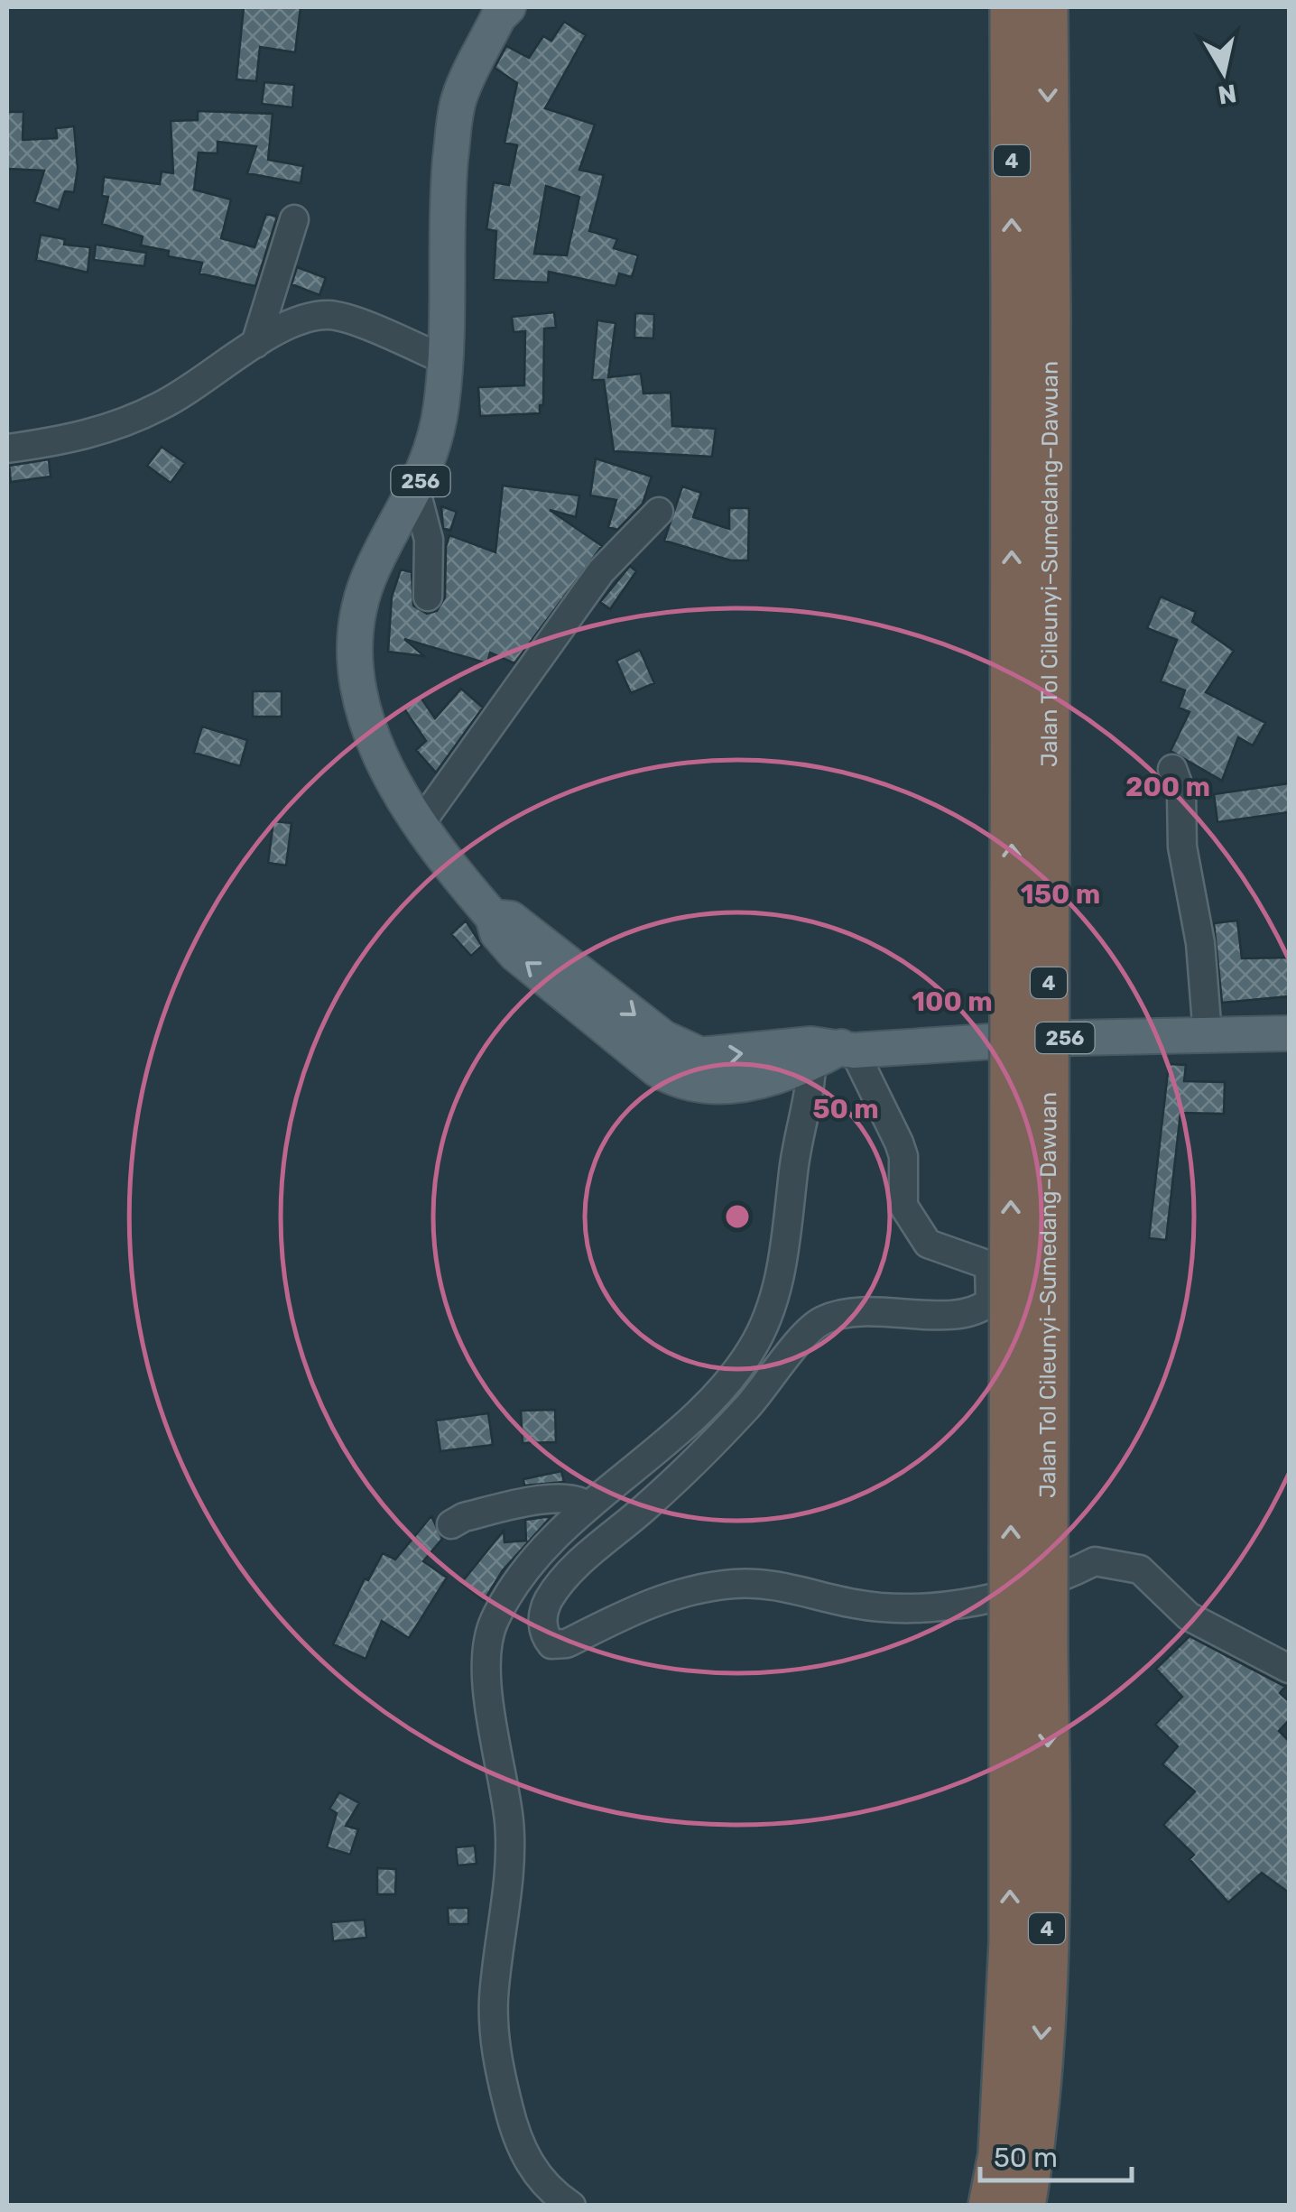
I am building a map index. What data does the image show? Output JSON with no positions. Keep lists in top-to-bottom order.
{
  "streets": {
    "highway": ["4", "Jalan Tol Cileunyi–Sumedang–Dawuan"],
    "main road": ["256"]
  },
  "scale_bar": "50 m",
  "north": "bottom",
  "rings": [
    "200 m",
    "150 m",
    "100 m",
    "50 m"
  ]
}
